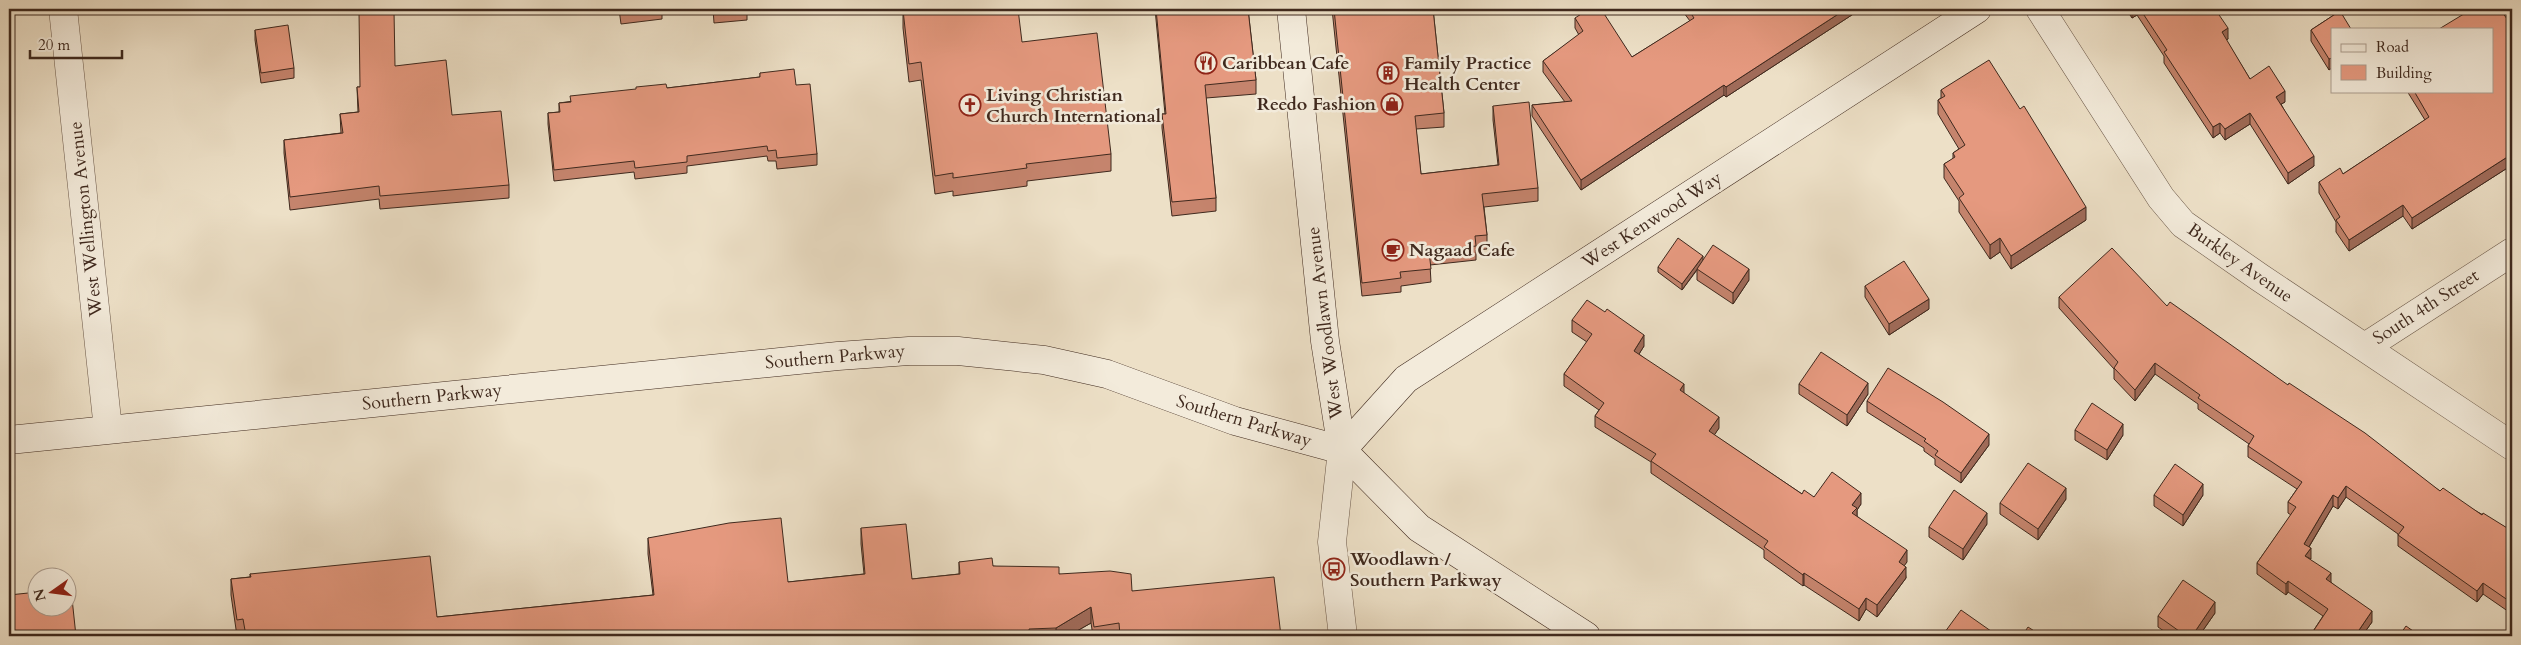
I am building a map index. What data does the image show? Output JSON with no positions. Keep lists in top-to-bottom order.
{
  "streets": {
    "street": [
      "West Wellington Avenue",
      "West Kenwood Way",
      "Burkley Avenue",
      "South 4th Street",
      "West Woodlawn Avenue",
      "Southern Parkway"
    ]
  },
  "crossings": [
    ["West Wellington Avenue", "Southern Parkway"],
    ["West Kenwood Way", "West Woodlawn Avenue"],
    ["West Kenwood Way", "Southern Parkway"],
    ["Burkley Avenue", "South 4th Street"],
    ["West Woodlawn Avenue", "Southern Parkway"]
  ],
  "places": {
    "restaurant": ["Caribbean Cafe"],
    "building": ["Family Practice Health Center"],
    "shop": ["Reedo Fashion"],
    "church": ["Living Christian Church International"],
    "cafe": ["Nagaad Cafe"],
    "bus stop": ["Woodlawn / Southern Parkway"]
  },
  "legend": ["Road", "Building"],
  "scale_bar": "20 m",
  "north": "left"
}
